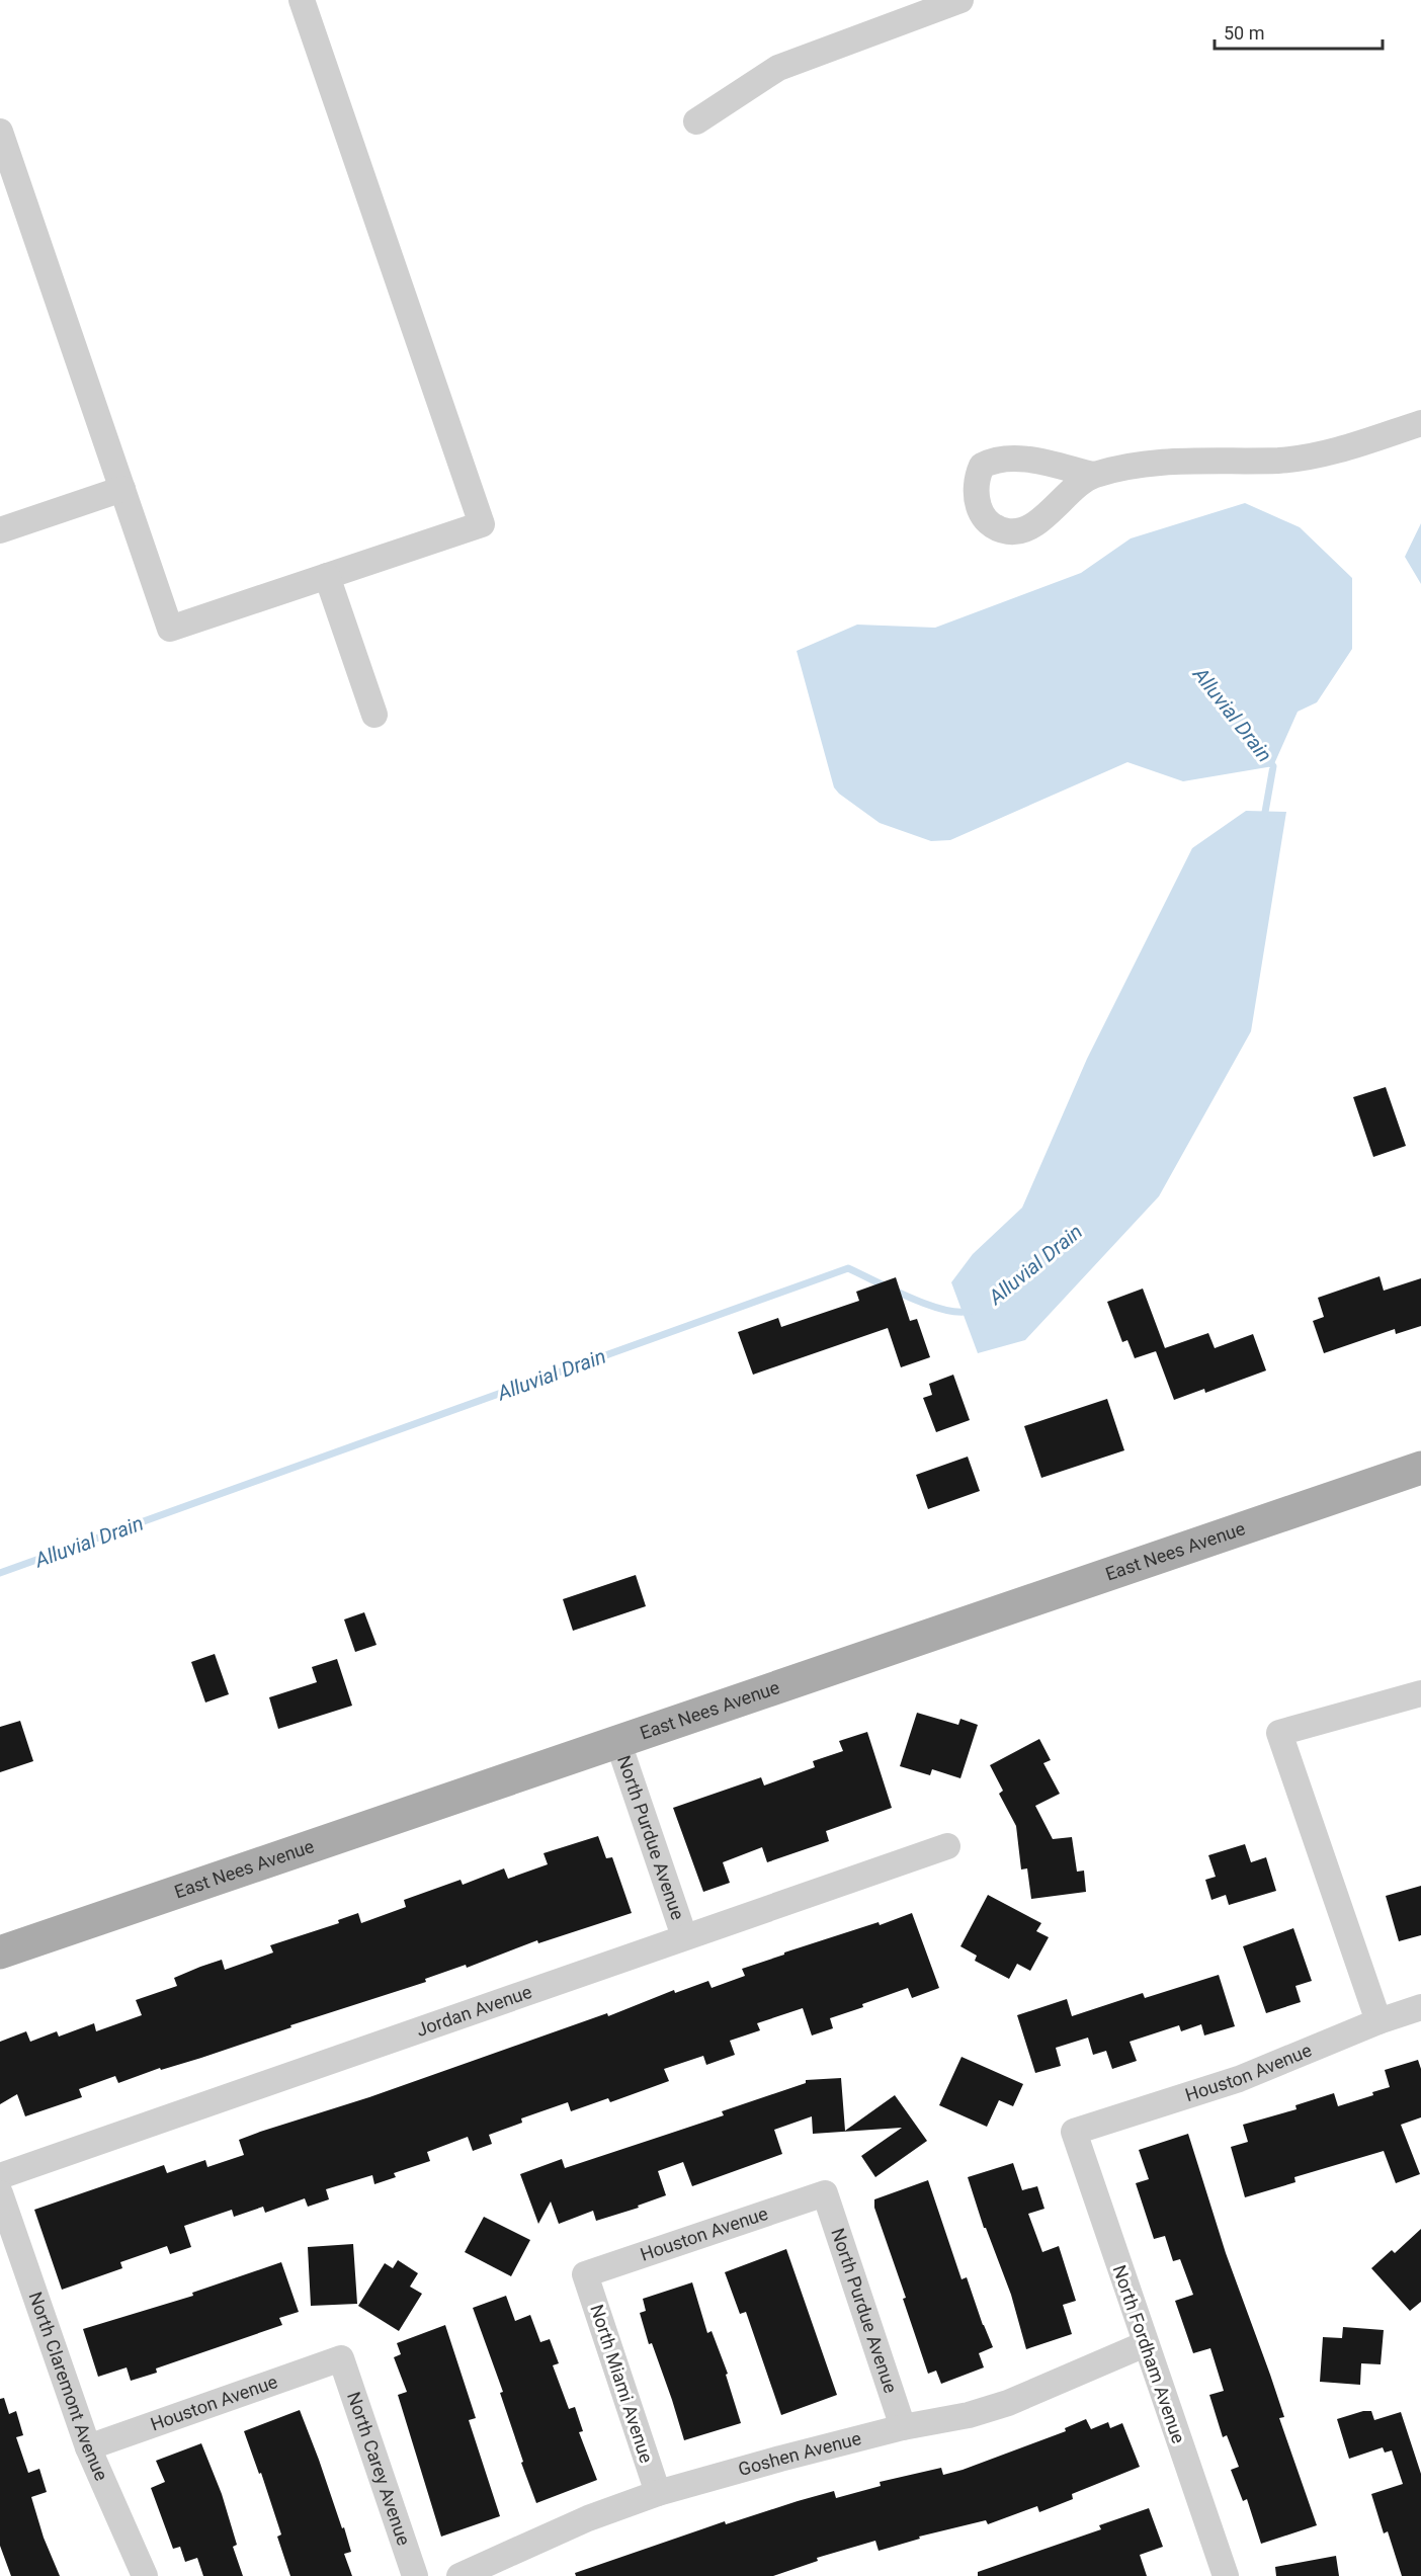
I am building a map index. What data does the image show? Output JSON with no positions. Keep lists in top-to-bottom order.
{
  "streets": {
    "main road": ["East Nees Avenue"],
    "street": [
      "North Purdue Avenue",
      "Jordan Avenue",
      "Houston Avenue",
      "North Fordham Avenue",
      "North Miami Avenue",
      "North Claremont Avenue",
      "Goshen Avenue",
      "North Carey Avenue"
    ]
  },
  "crossings": [
    ["East Nees Avenue", "North Purdue Avenue"],
    ["North Purdue Avenue", "Jordan Avenue"],
    ["North Purdue Avenue", "Houston Avenue"],
    ["North Purdue Avenue", "Goshen Avenue"],
    ["Houston Avenue", "North Fordham Avenue"],
    ["Houston Avenue", "North Miami Avenue"],
    ["Houston Avenue", "North Claremont Avenue"],
    ["Houston Avenue", "North Carey Avenue"],
    ["North Fordham Avenue", "Goshen Avenue"],
    ["North Miami Avenue", "Goshen Avenue"]
  ],
  "water": ["Alluvial Drain"],
  "scale_bar": "50 m"
}
